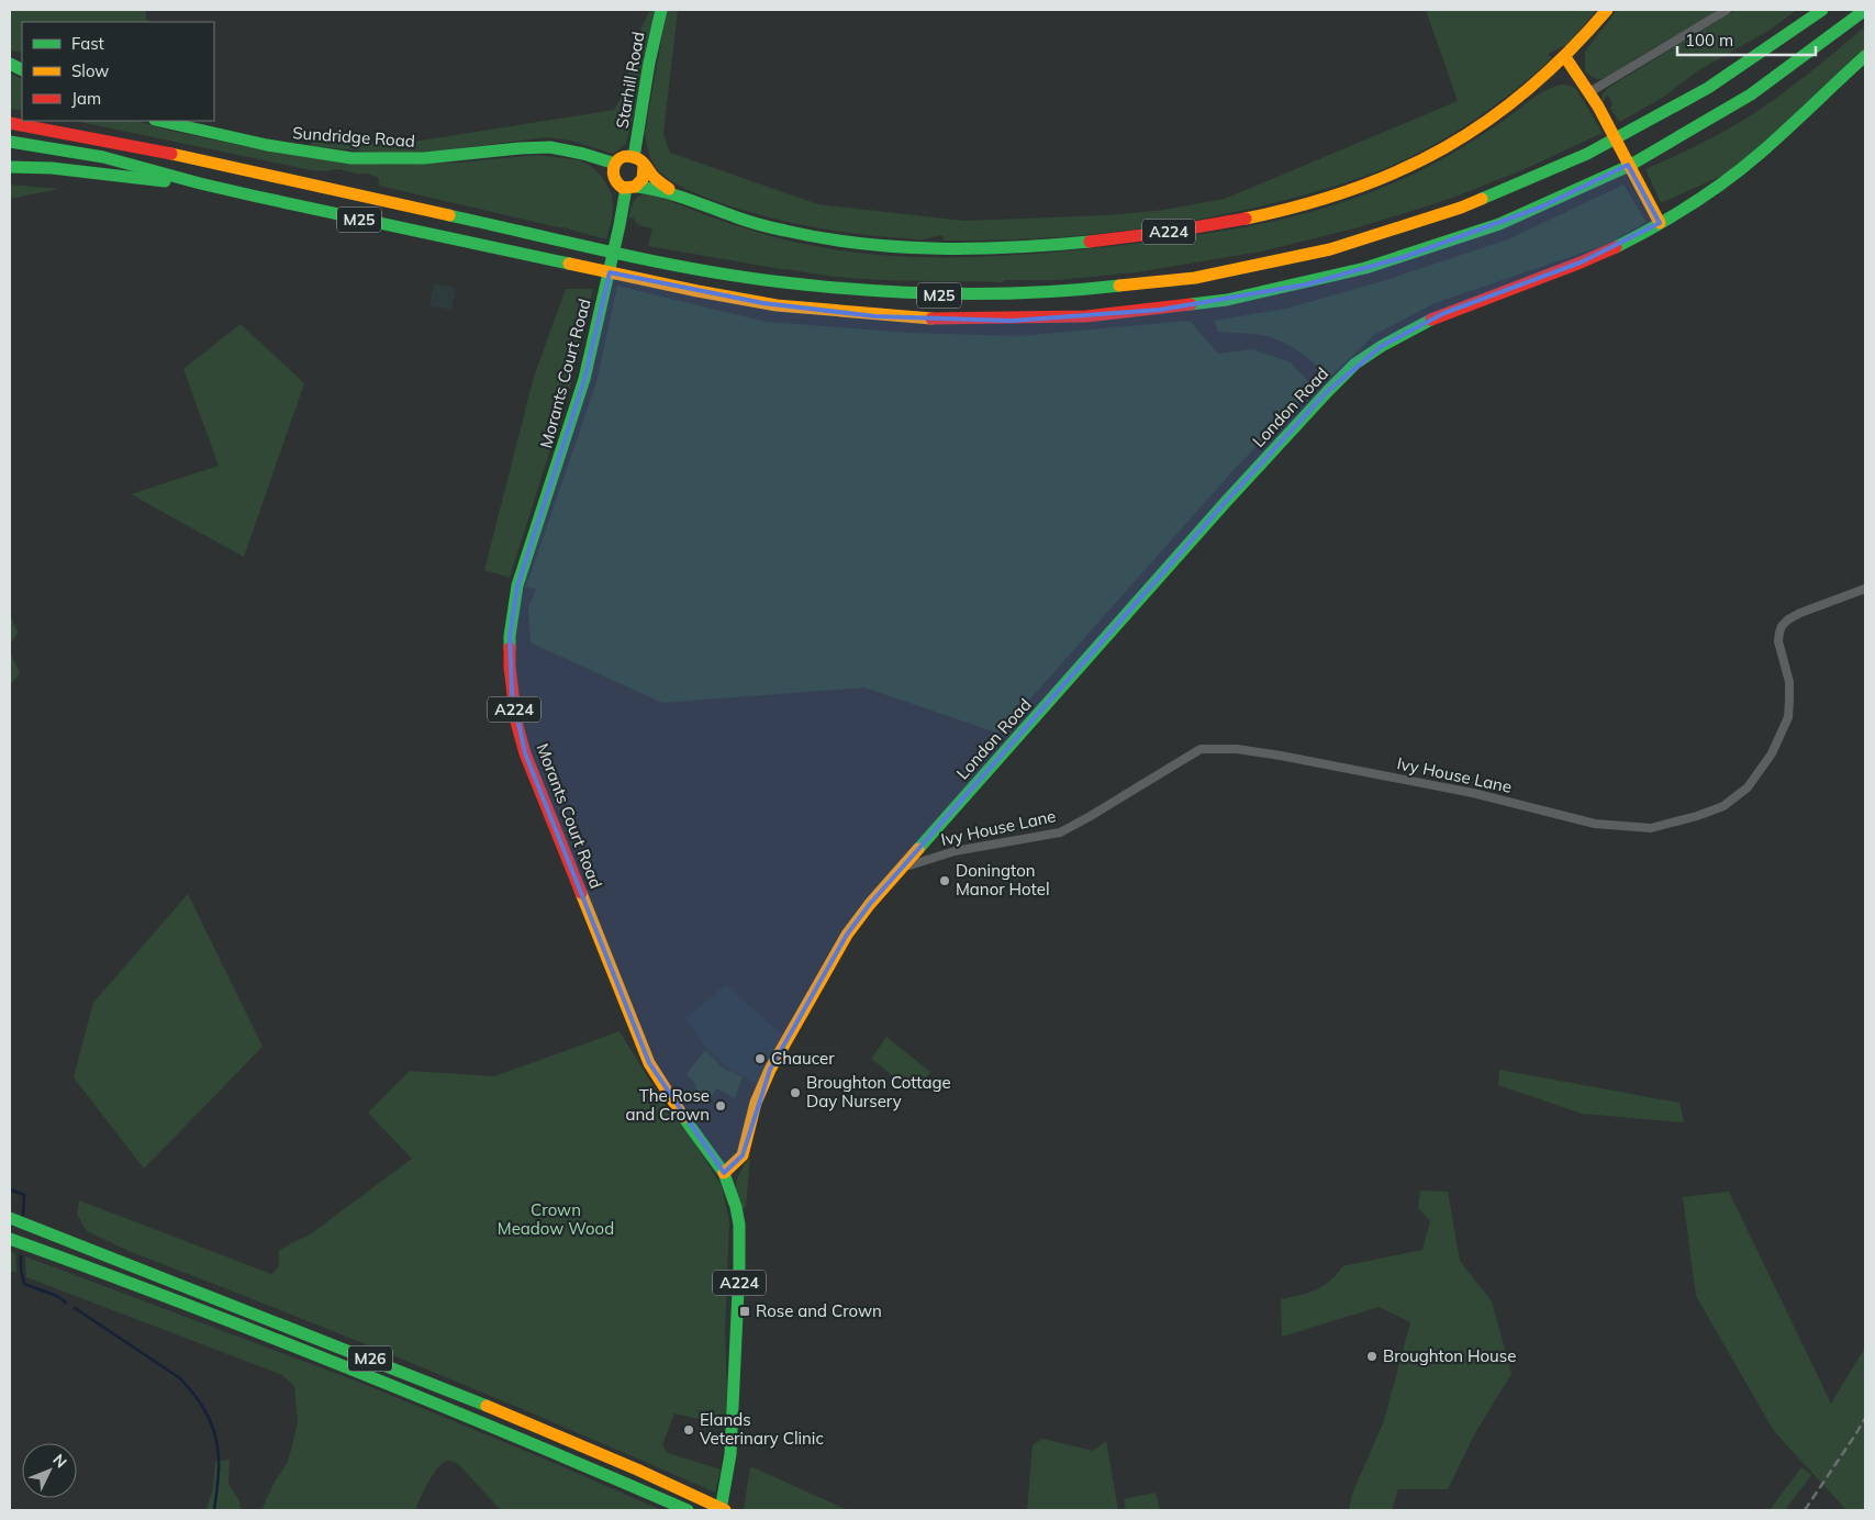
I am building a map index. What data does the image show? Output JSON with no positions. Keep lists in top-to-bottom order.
{
  "streets": {
    "main road": [
      "Starhill Road",
      "Sundridge Road",
      "M25",
      "A224",
      "Morants Court Road",
      "London Road",
      "M26"
    ],
    "street": ["Ivy House Lane"]
  },
  "crossings": [
    ["Starhill Road", "Sundridge Road"],
    ["Starhill Road", "A224"],
    ["Starhill Road", "Morants Court Road"],
    ["Sundridge Road", "A224"],
    ["Sundridge Road", "Morants Court Road"],
    ["A224", "Morants Court Road"],
    ["A224", "London Road"],
    ["Morants Court Road", "London Road"],
    ["London Road", "Ivy House Lane"]
  ],
  "parks": ["Crown Meadow Wood"],
  "places": {
    "other": [
      "Donington Manor Hotel",
      "Chaucer",
      "Broughton Cottage Day Nursery",
      "The Rose and Crown",
      "Broughton House",
      "Elands Veterinary Clinic"
    ],
    "transit": ["Rose and Crown"]
  },
  "legend": ["Fast", "Slow", "Jam"],
  "scale_bar": "100 m",
  "north": "top right"
}
